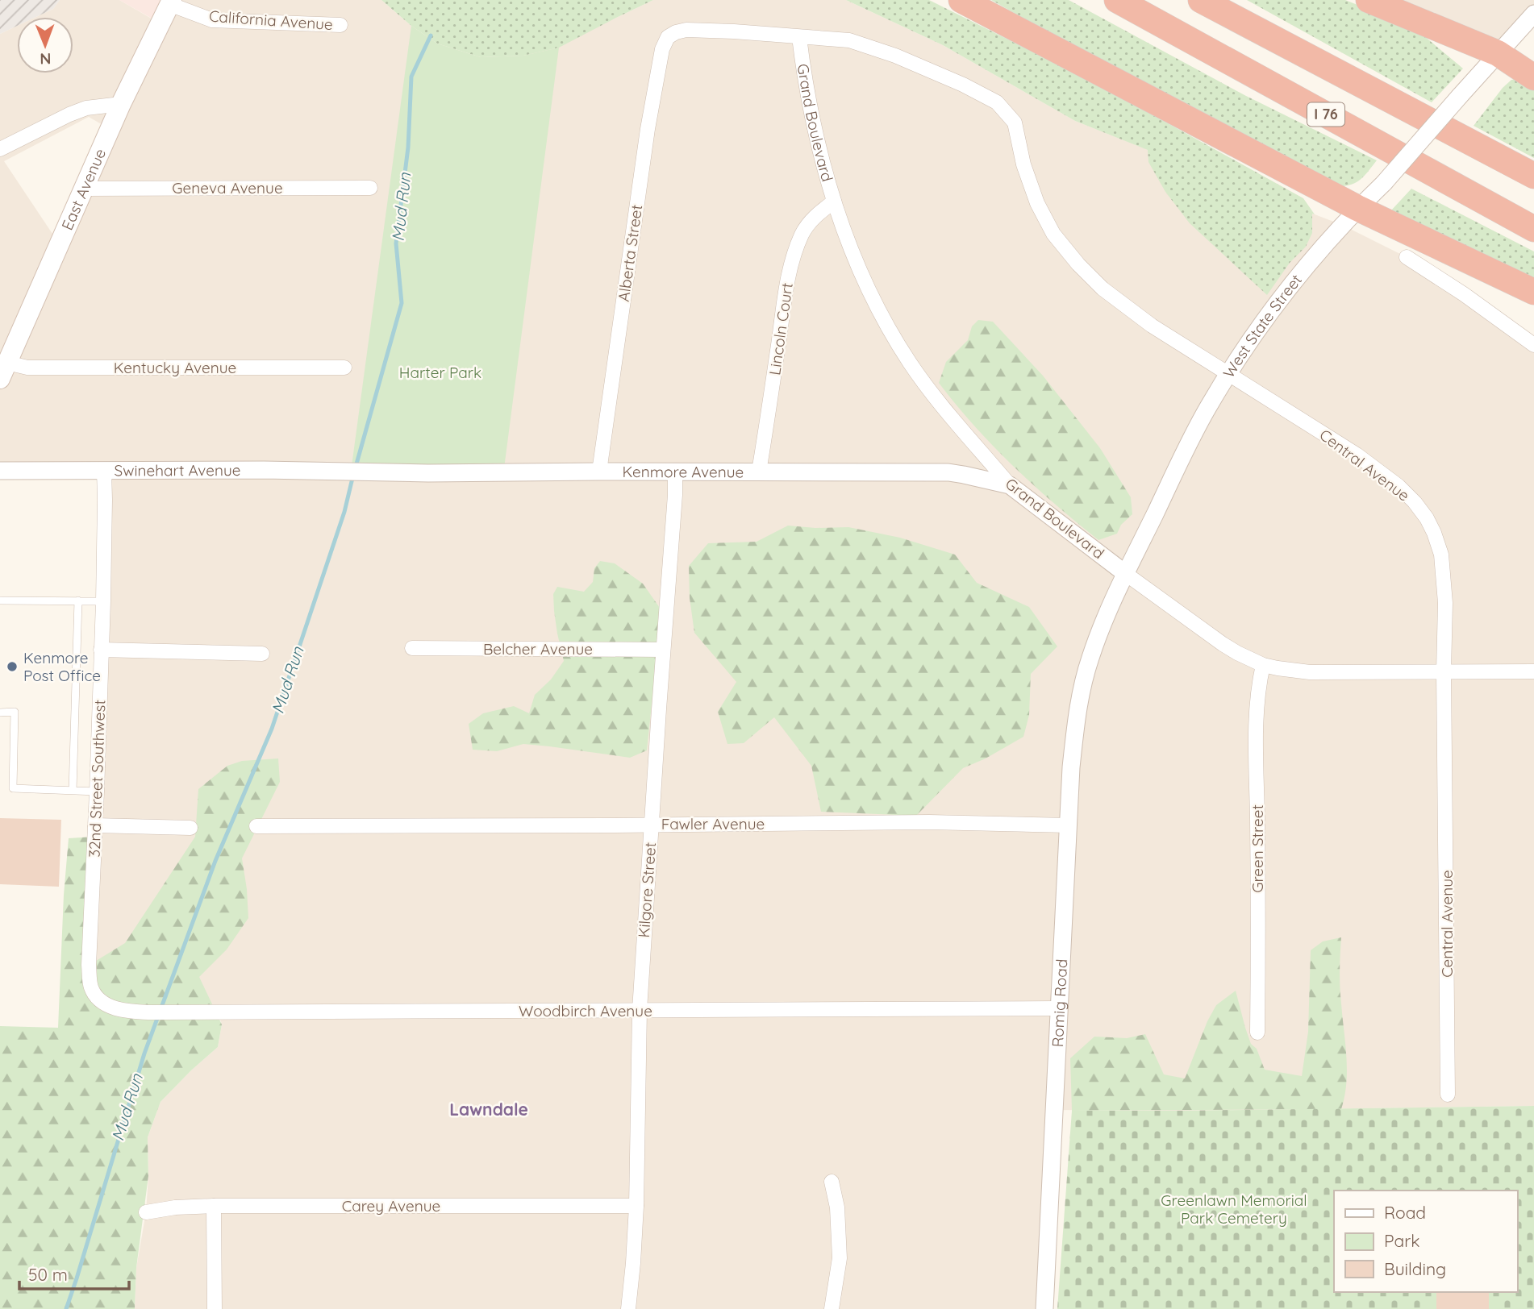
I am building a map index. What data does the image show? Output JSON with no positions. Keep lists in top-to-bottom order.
{
  "streets": {
    "highway": ["I 76"],
    "main road": ["East Avenue"],
    "street": [
      "California Avenue",
      "Grand Boulevard",
      "Geneva Avenue",
      "Alberta Street",
      "West State Street",
      "Lincoln Court",
      "Kentucky Avenue",
      "Central Avenue",
      "Swinehart Avenue",
      "Kenmore Avenue",
      "Belcher Avenue",
      "32nd Street Southwest",
      "Fawler Avenue",
      "Green Street",
      "Kilgore Street",
      "Romig Road",
      "Woodbirch Avenue",
      "Carey Avenue"
    ]
  },
  "crossings": [
    ["California Avenue", "East Avenue"],
    ["Grand Boulevard", "West State Street"],
    ["Grand Boulevard", "Lincoln Court"],
    ["Grand Boulevard", "Central Avenue"],
    ["Grand Boulevard", "Kenmore Avenue"],
    ["Grand Boulevard", "Green Street"],
    ["Geneva Avenue", "East Avenue"],
    ["East Avenue", "Kentucky Avenue"],
    ["Alberta Street", "Central Avenue"],
    ["Alberta Street", "Kenmore Avenue"],
    ["West State Street", "Central Avenue"],
    ["West State Street", "Romig Road"],
    ["Lincoln Court", "Kenmore Avenue"],
    ["Swinehart Avenue", "Kenmore Avenue"],
    ["Swinehart Avenue", "32nd Street Southwest"],
    ["Kenmore Avenue", "Kilgore Street"],
    ["Belcher Avenue", "Kilgore Street"],
    ["32nd Street Southwest", "Woodbirch Avenue"],
    ["Fawler Avenue", "Kilgore Street"],
    ["Fawler Avenue", "Romig Road"],
    ["Kilgore Street", "Woodbirch Avenue"],
    ["Kilgore Street", "Carey Avenue"],
    ["Romig Road", "Woodbirch Avenue"]
  ],
  "districts": ["Lawndale"],
  "water": ["Mud Run"],
  "parks": ["Harter Park", "Greenlawn Memorial Park Cemetery"],
  "places": ["Kenmore Post Office"],
  "legend": ["Road", "Park", "Building"],
  "scale_bar": "50 m",
  "north": "bottom"
}
